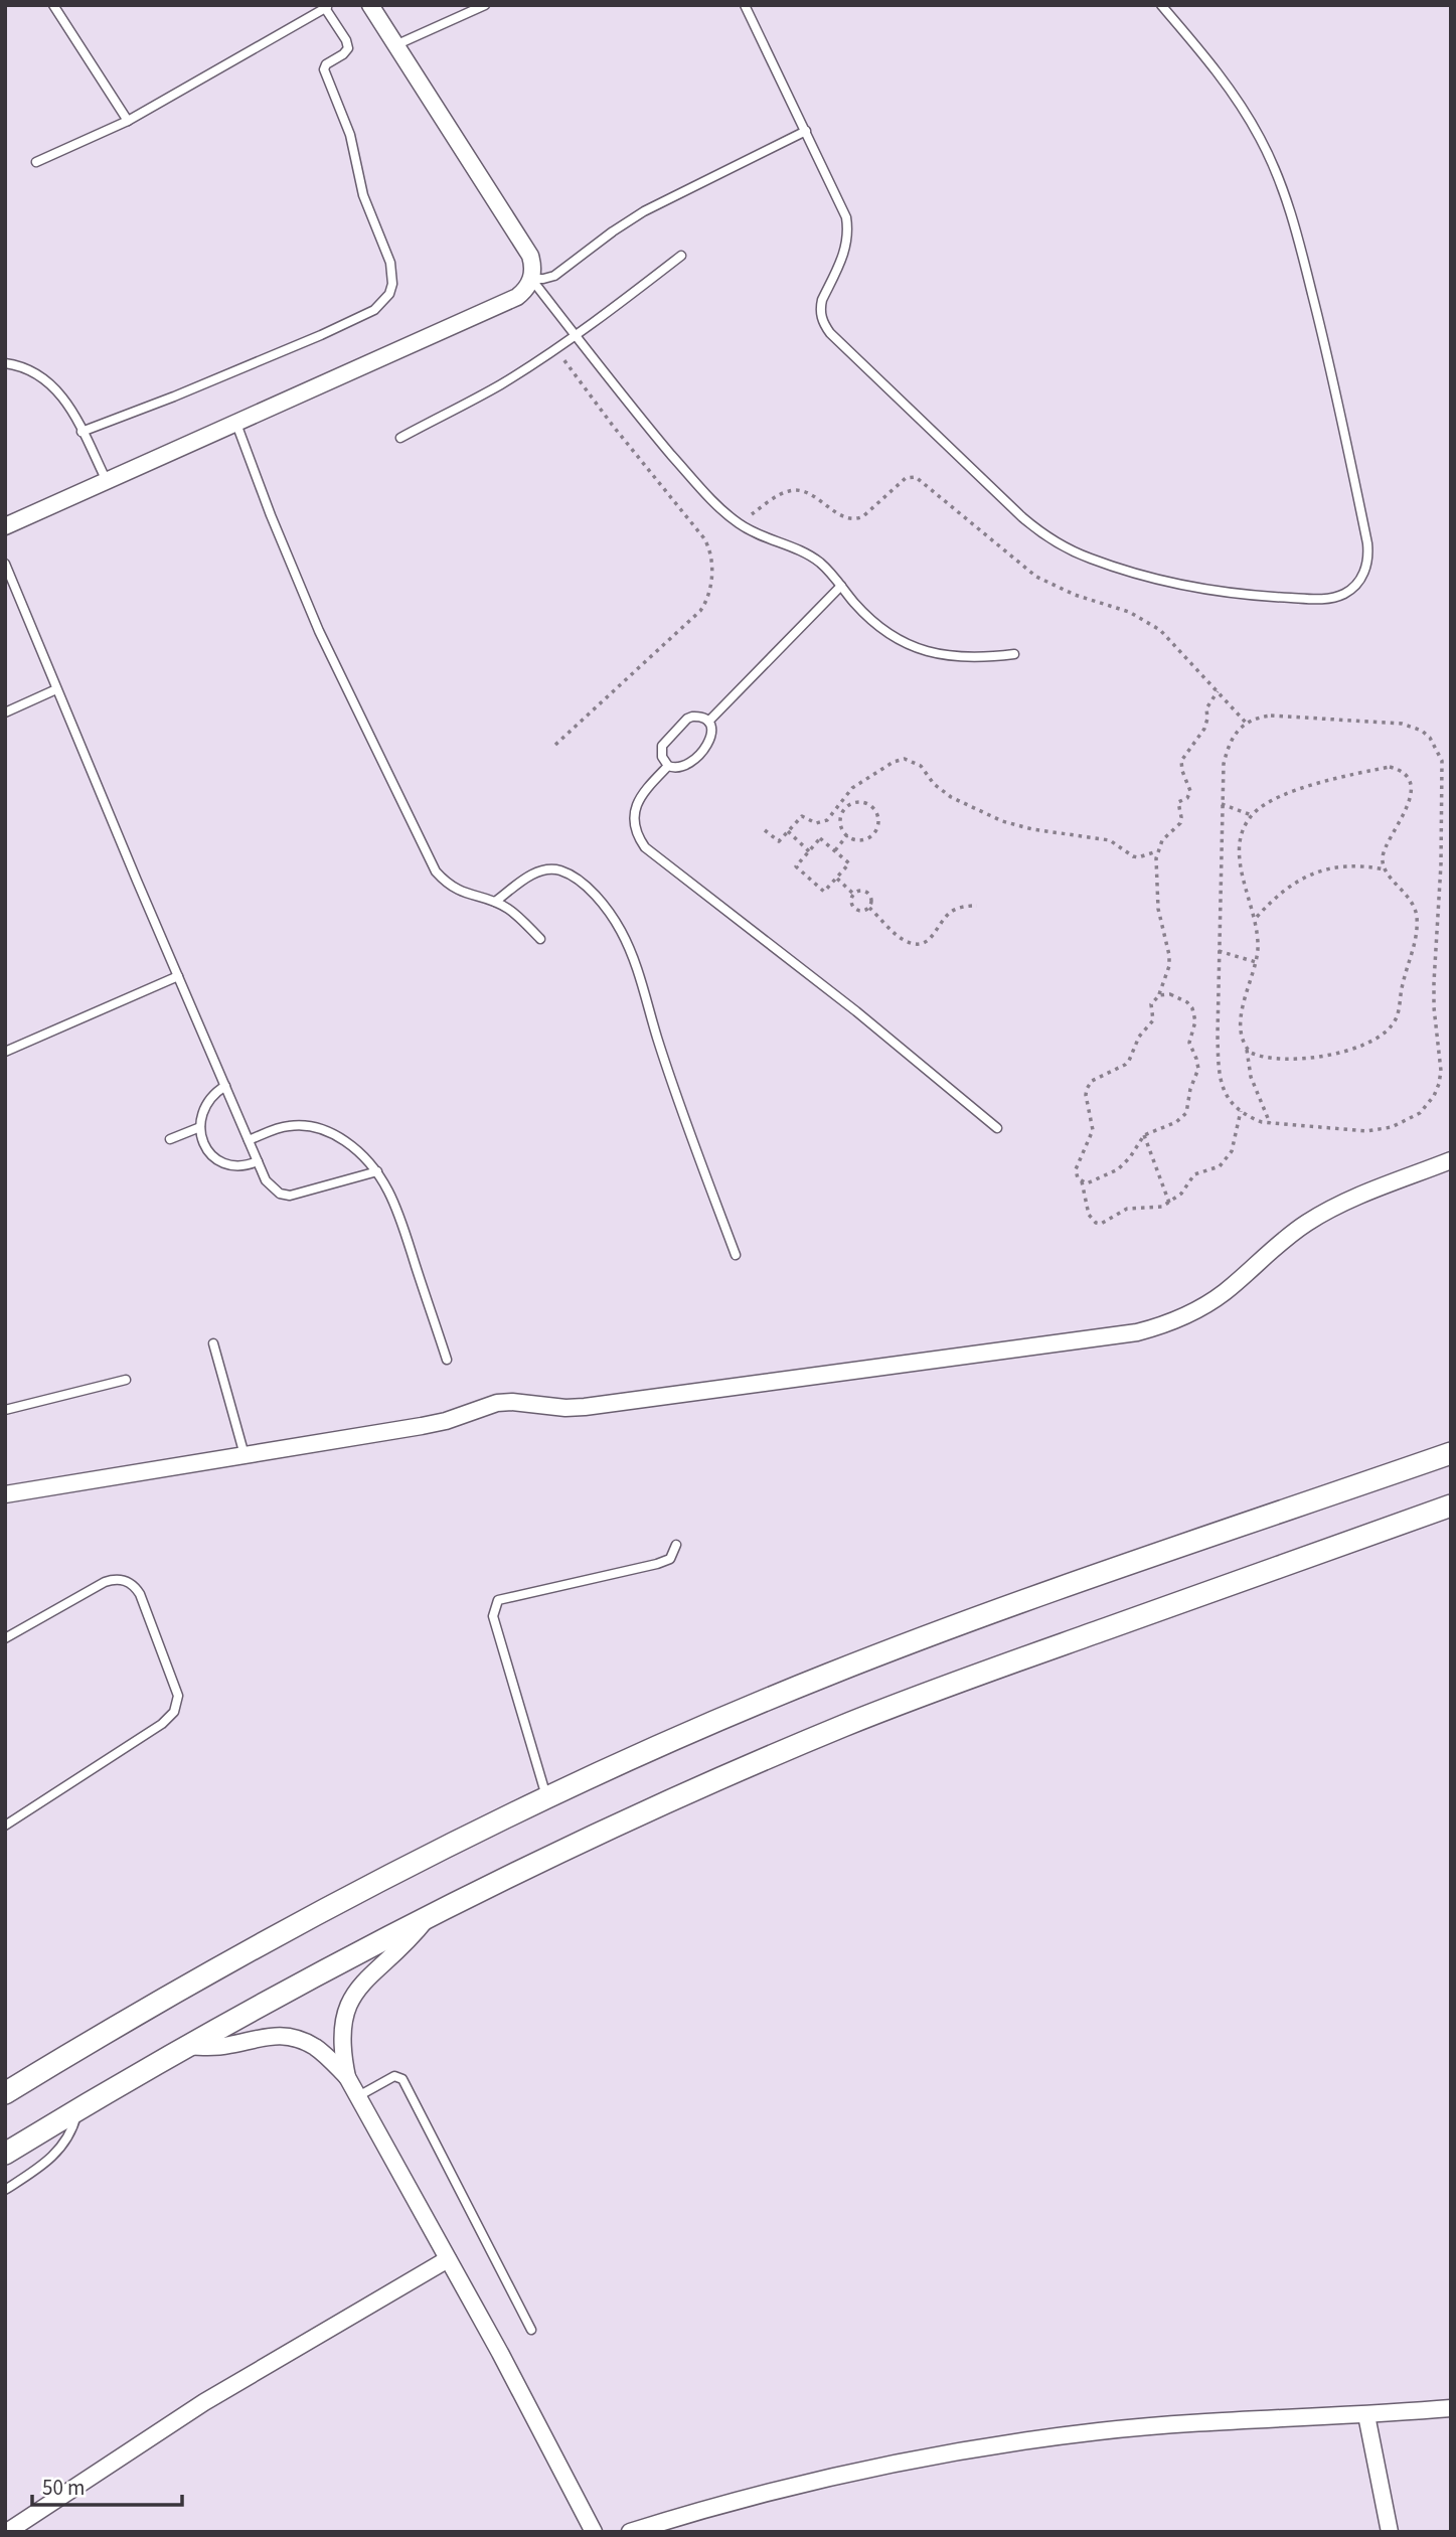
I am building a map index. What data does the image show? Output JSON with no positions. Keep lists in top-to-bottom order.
{
  "scale_bar": "50 m"
}
